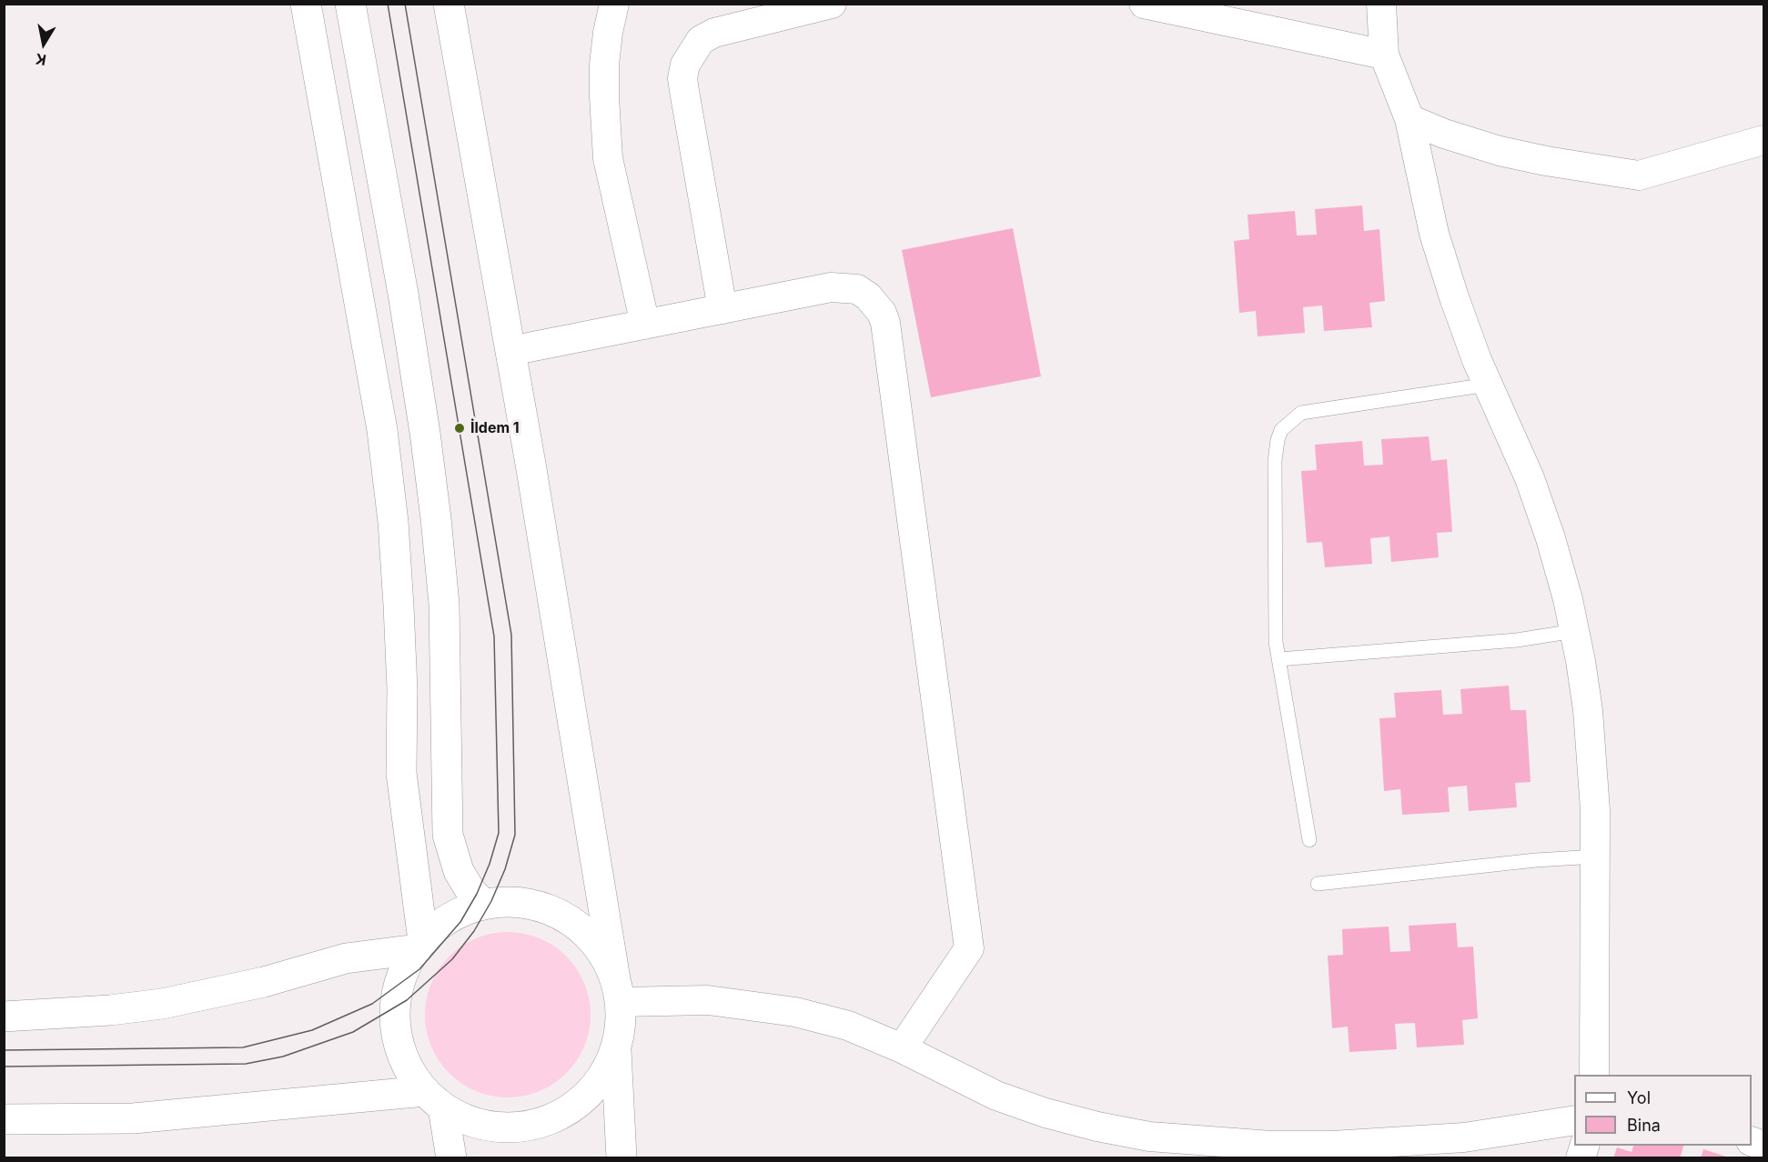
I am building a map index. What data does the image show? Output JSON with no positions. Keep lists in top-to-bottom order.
{
  "places": ["İldem 1"],
  "legend": ["Yol", "Bina"],
  "north": "bottom"
}
